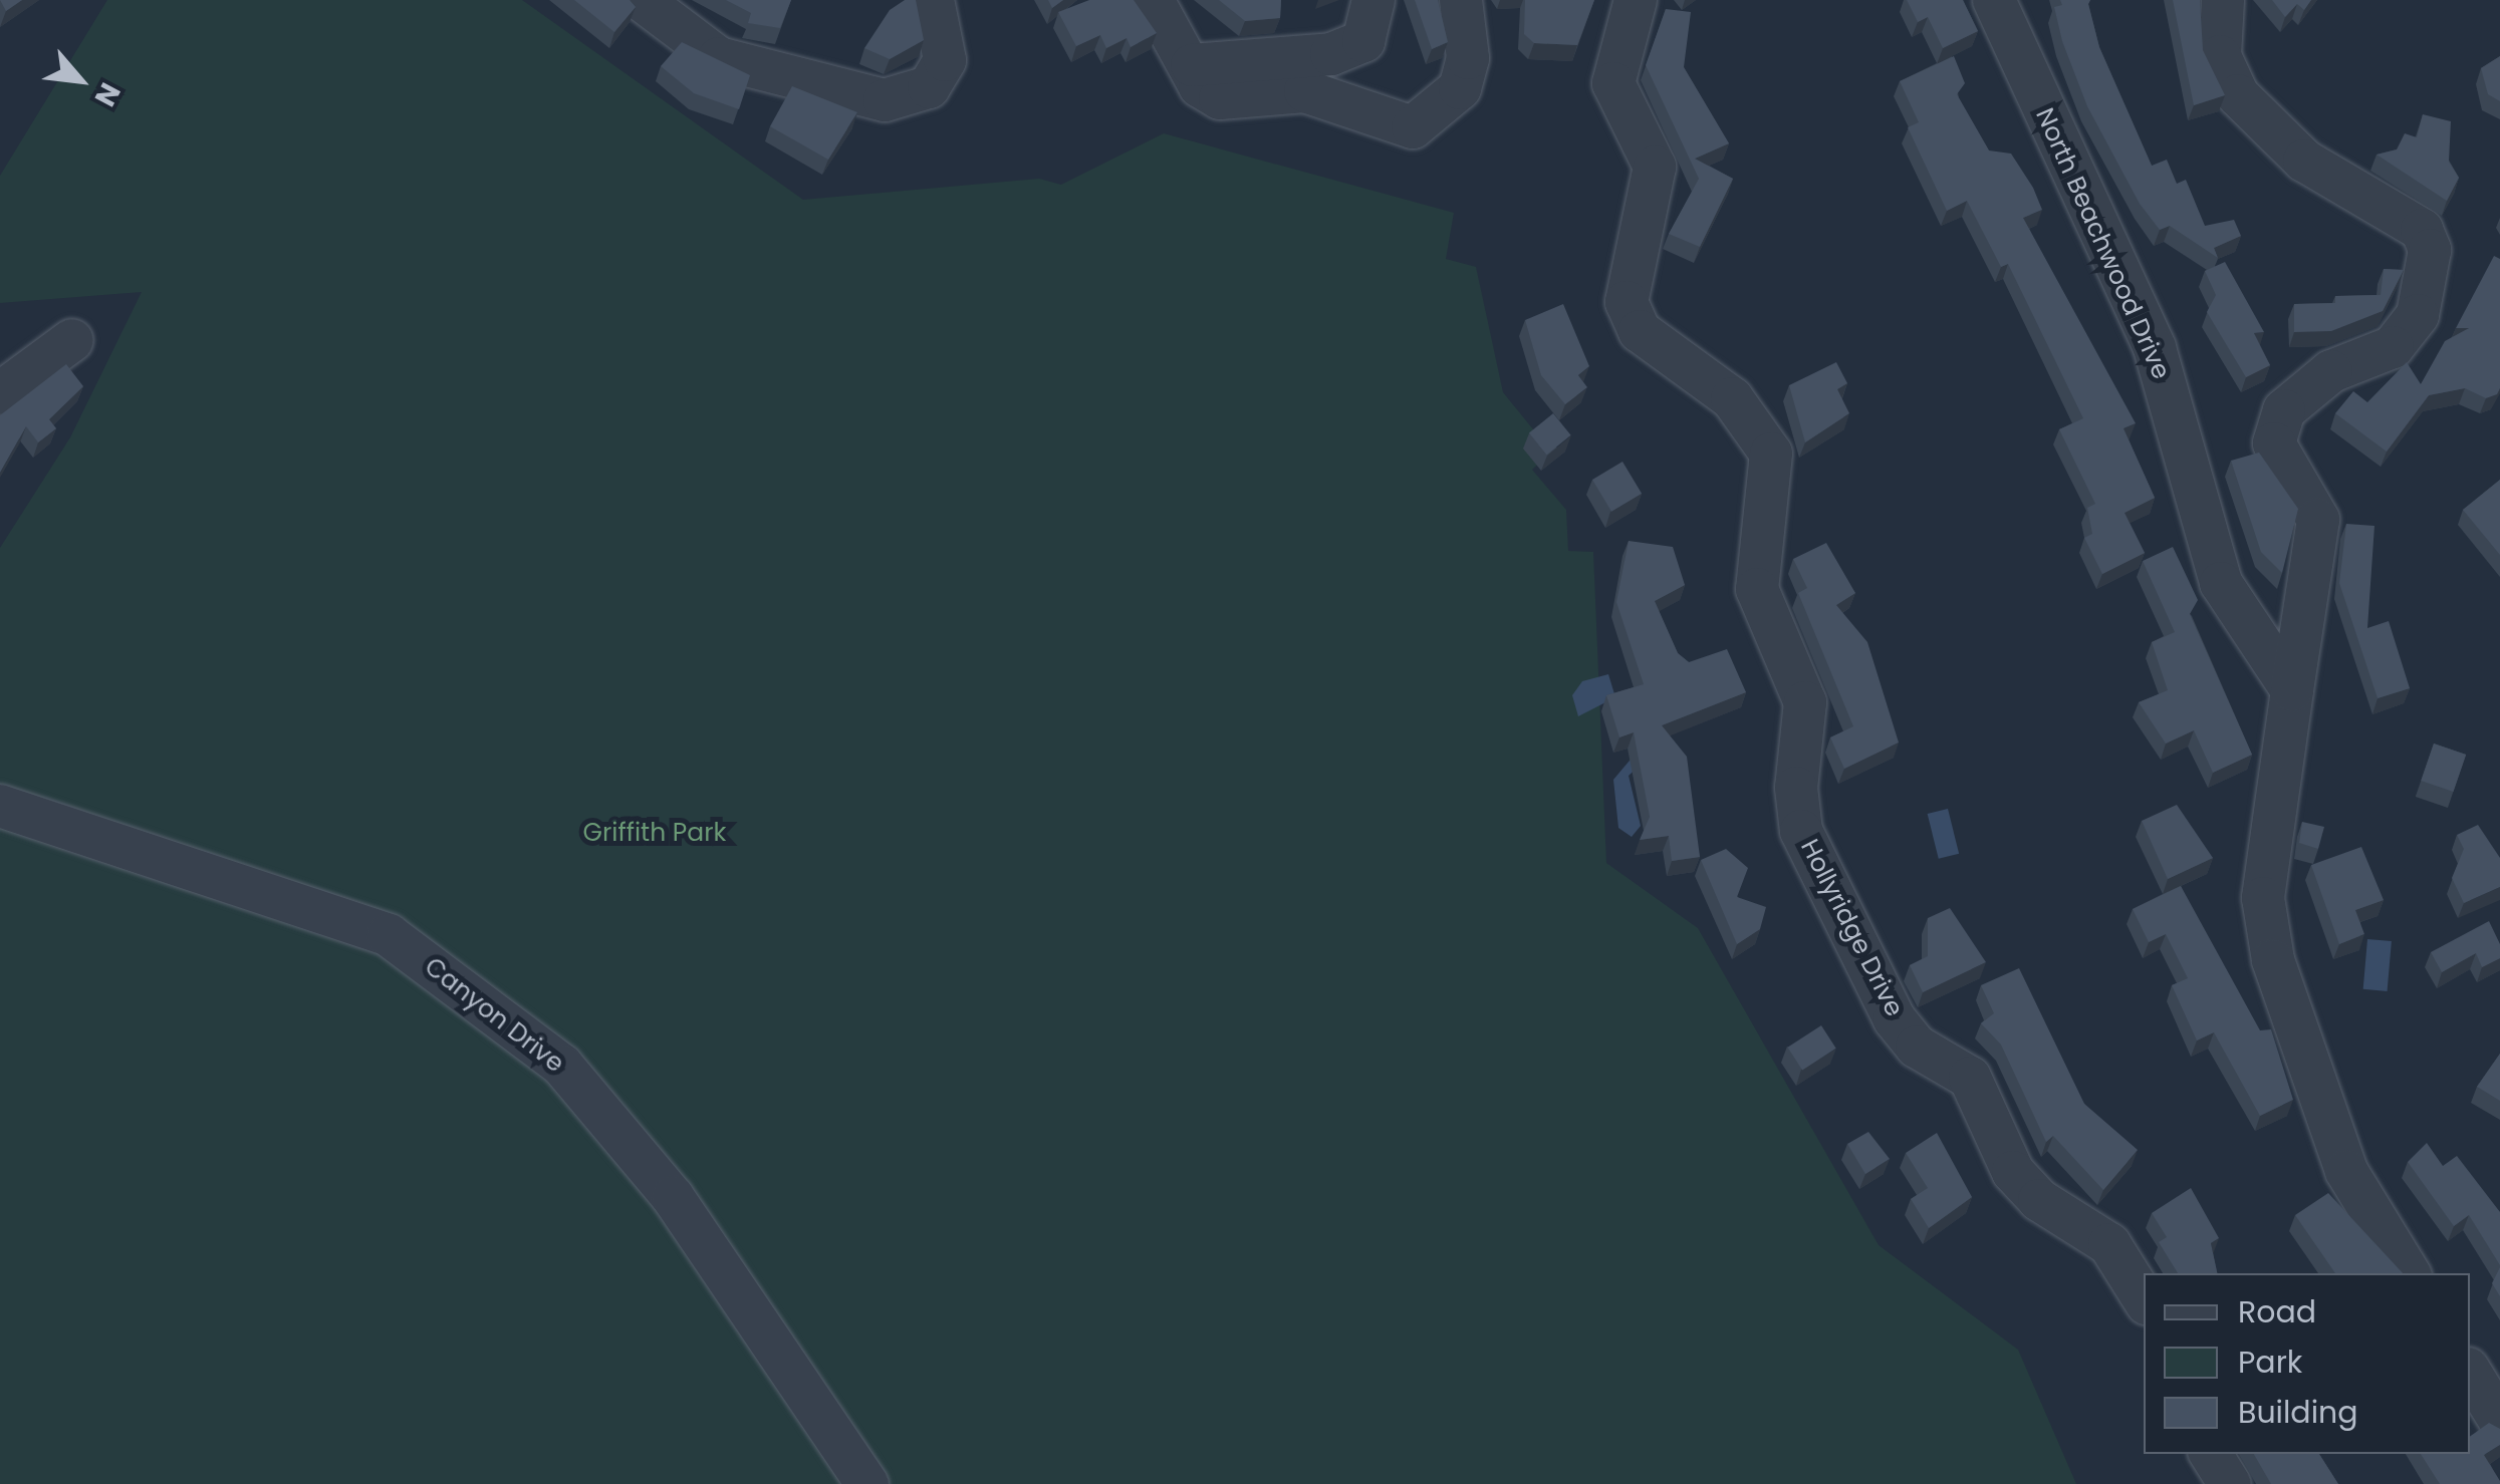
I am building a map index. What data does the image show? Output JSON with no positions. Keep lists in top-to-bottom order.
{
  "streets": {
    "street": ["North Beachwood Drive", "Hollyridge Drive", "Canyon Drive"]
  },
  "parks": ["Griffith Park"],
  "legend": ["Road", "Park", "Building"],
  "north": "bottom right"
}
